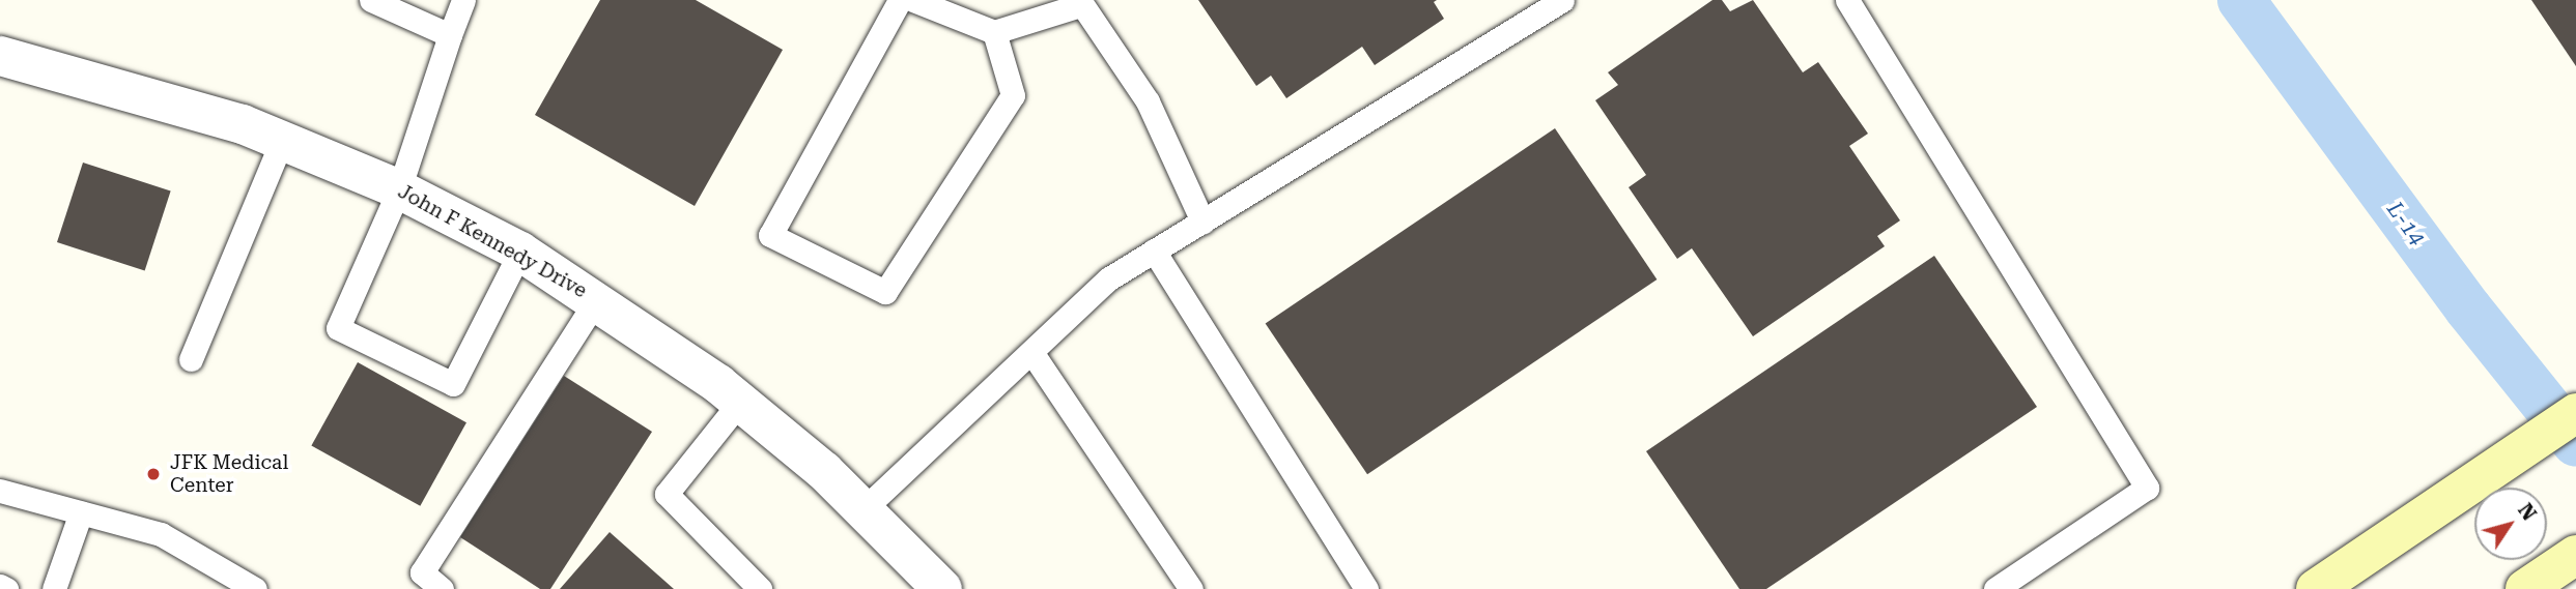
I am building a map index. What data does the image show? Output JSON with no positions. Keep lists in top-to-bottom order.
{
  "streets": {
    "street": ["John F Kennedy Drive"]
  },
  "water": ["L-14"],
  "places": ["JFK Medical Center"],
  "north": "top right"
}
